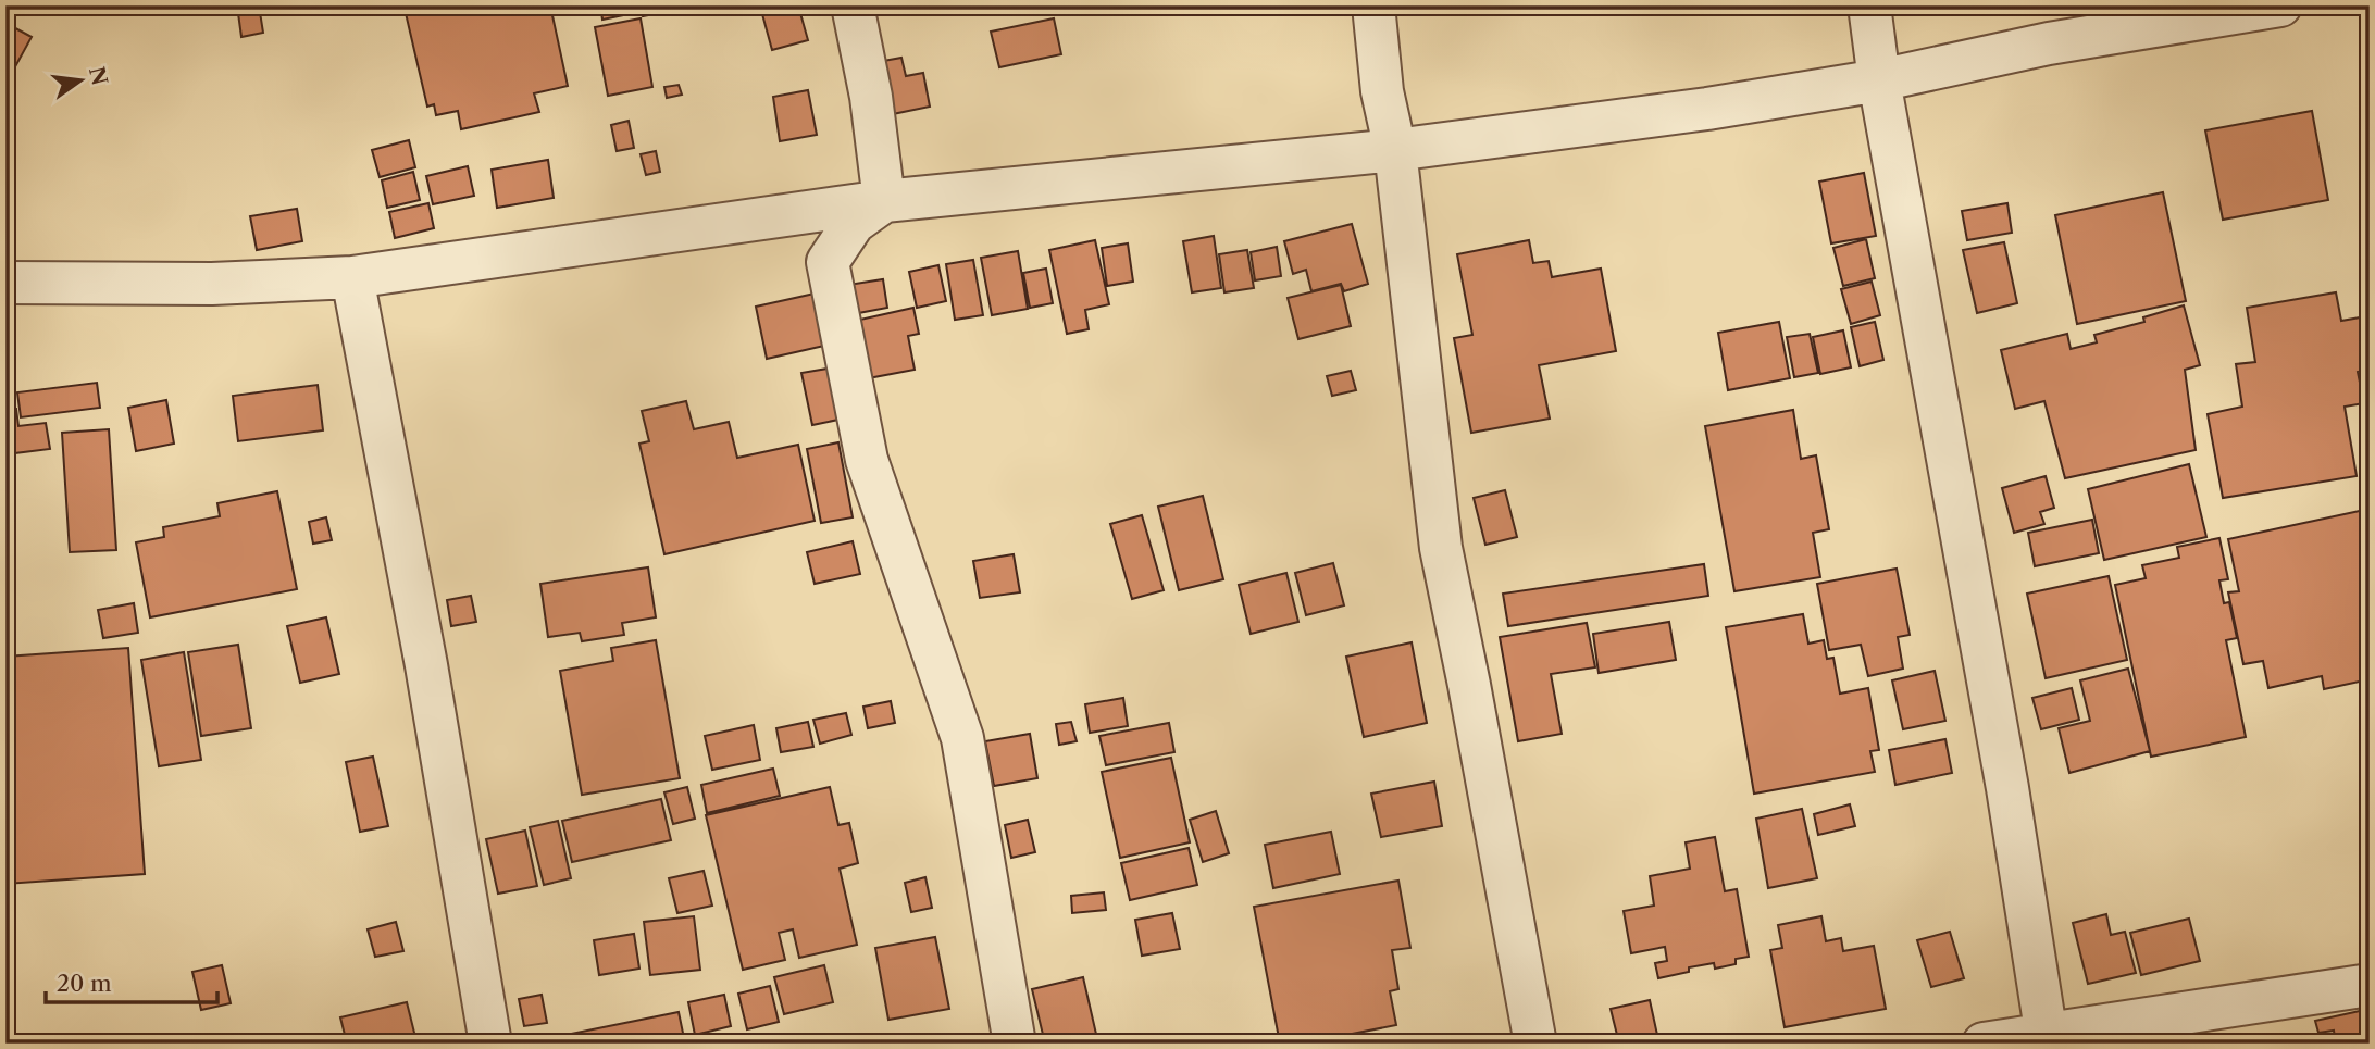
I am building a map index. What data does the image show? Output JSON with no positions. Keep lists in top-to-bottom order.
{
  "scale_bar": "20 m",
  "north": "right"
}
